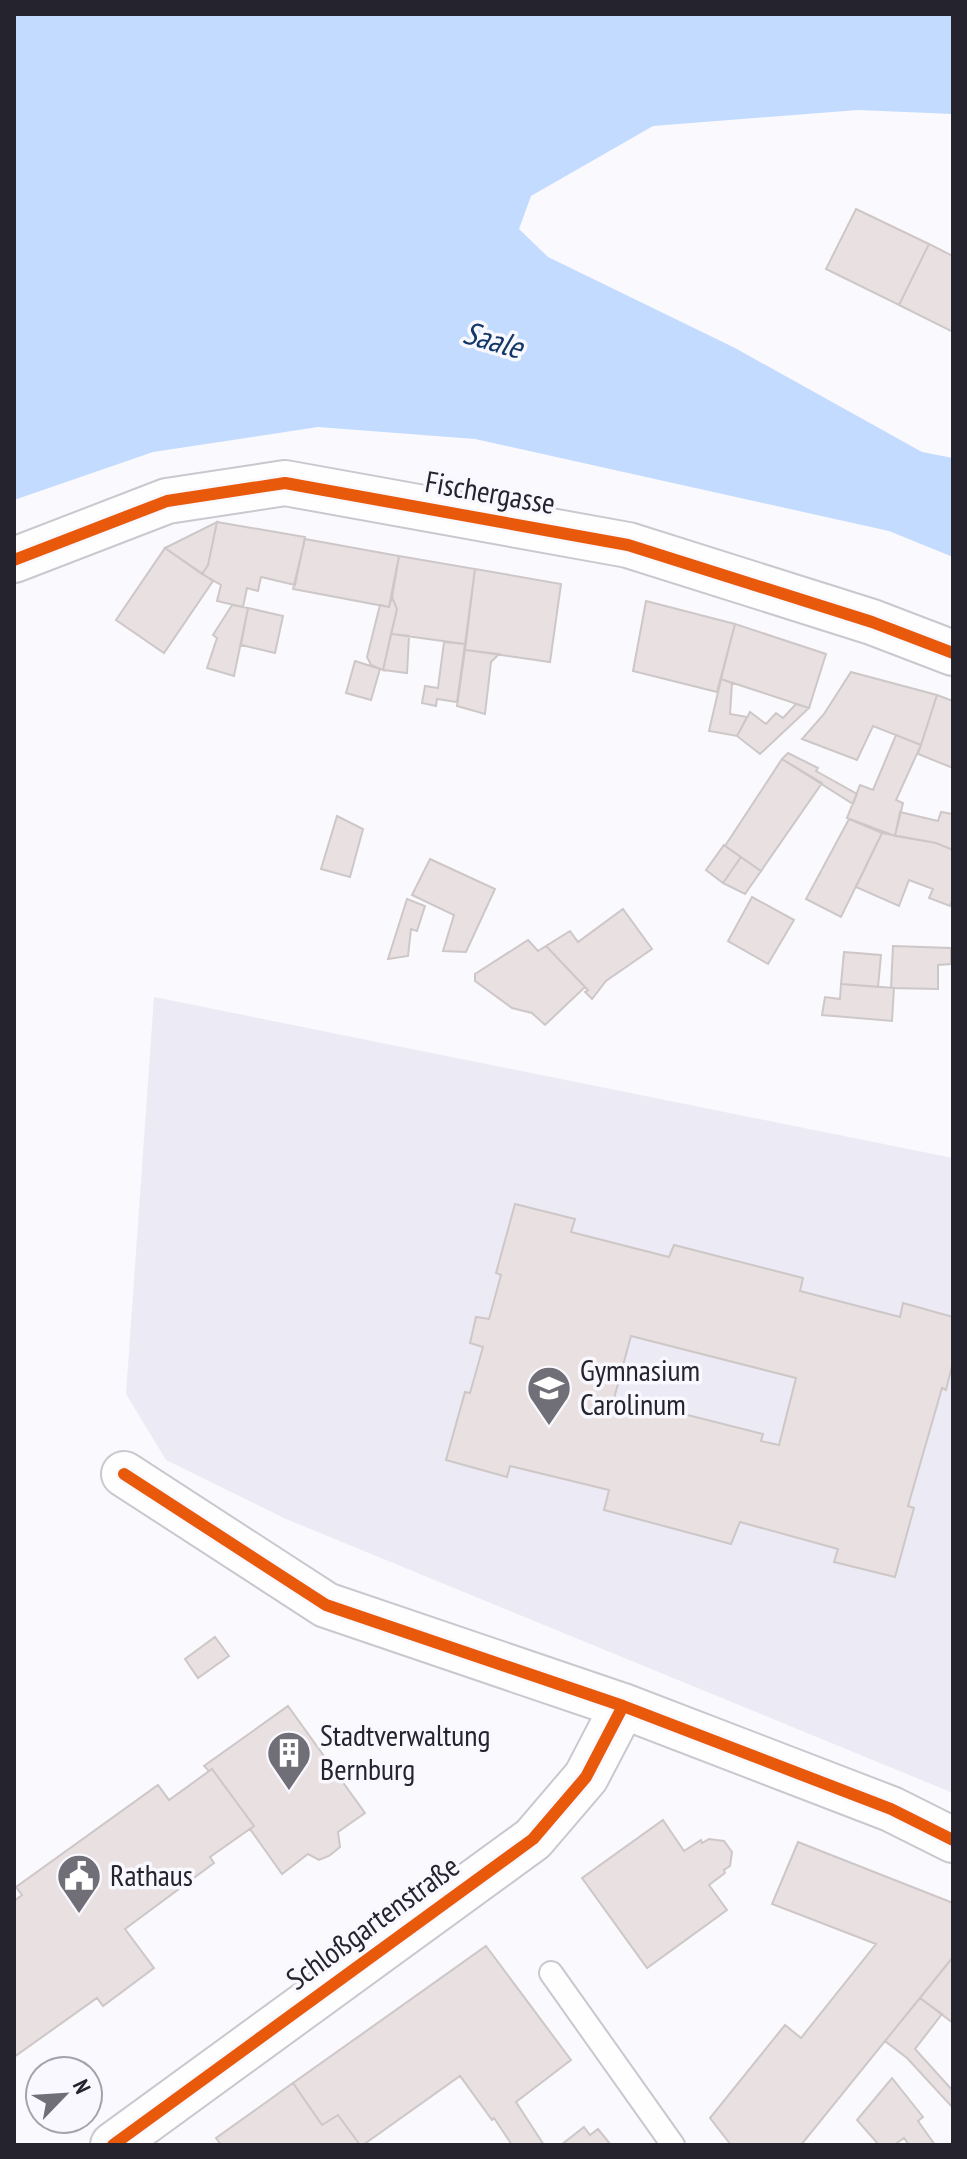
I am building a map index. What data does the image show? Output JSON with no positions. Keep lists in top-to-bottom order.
{
  "streets": {
    "street": ["Fischergasse", "Schloßgartenstraße"]
  },
  "water": ["Saale"],
  "places": {
    "school or university": ["Gymnasium Carolinum"],
    "building": ["Stadtverwaltung Bernburg"],
    "public building": ["Rathaus"]
  },
  "north": "top right"
}
